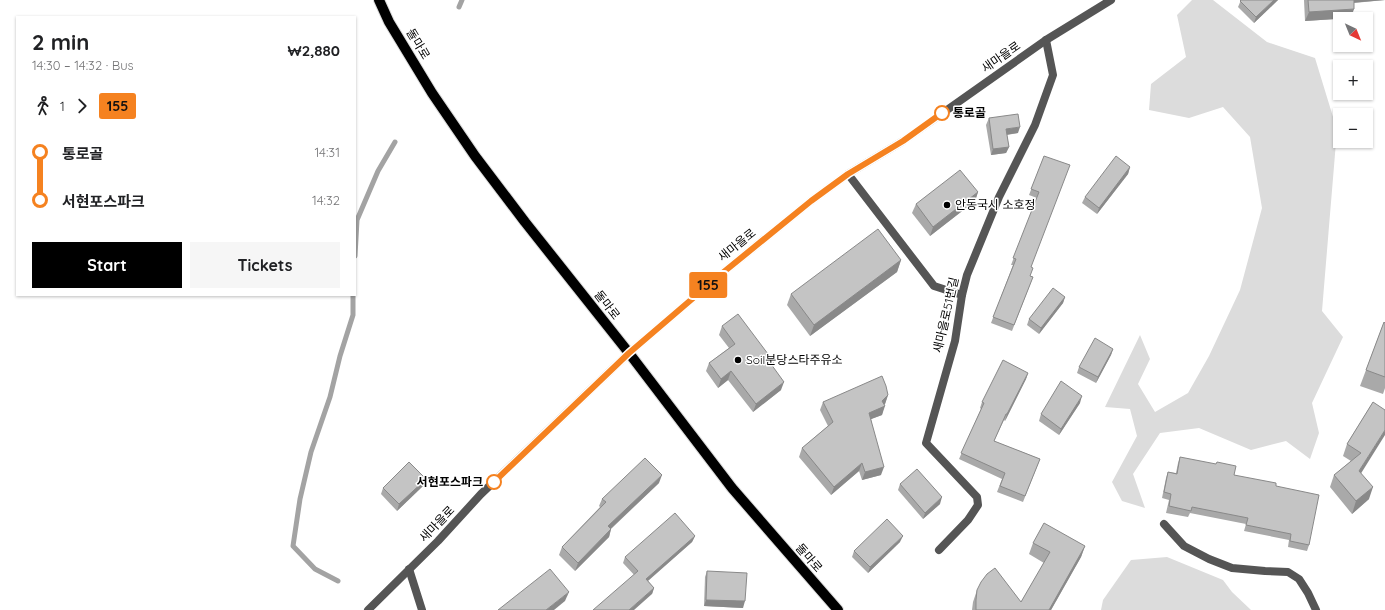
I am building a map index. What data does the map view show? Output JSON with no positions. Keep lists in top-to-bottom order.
{
  "streets": {
    "main road": ["돌마로"],
    "street": ["새마을로", "새마을로51번길"]
  },
  "crossings": [
    ["돌마로", "새마을로"],
    ["새마을로", "새마을로51번길"]
  ],
  "places": [
    "통로골",
    "안동국시 소호정",
    "Soil분당스타주유소",
    "서현포스파크"
  ],
  "lines": ["bus line 155"],
  "north": "bottom right",
  "page": {
    "on_map": "155",
    "map_buttons": ["+", "−"],
    "heading": ["2 min", "14:30 – 14:32 · Bus", "₩2,880"],
    "legs": ["1", "155"],
    "list": [
      {
        "name": "통로골",
        "value": "14:31"
      },
      {
        "name": "서현포스파크",
        "value": "14:32"
      }
    ],
    "buttons": ["Start", "Tickets"]
  }
}
